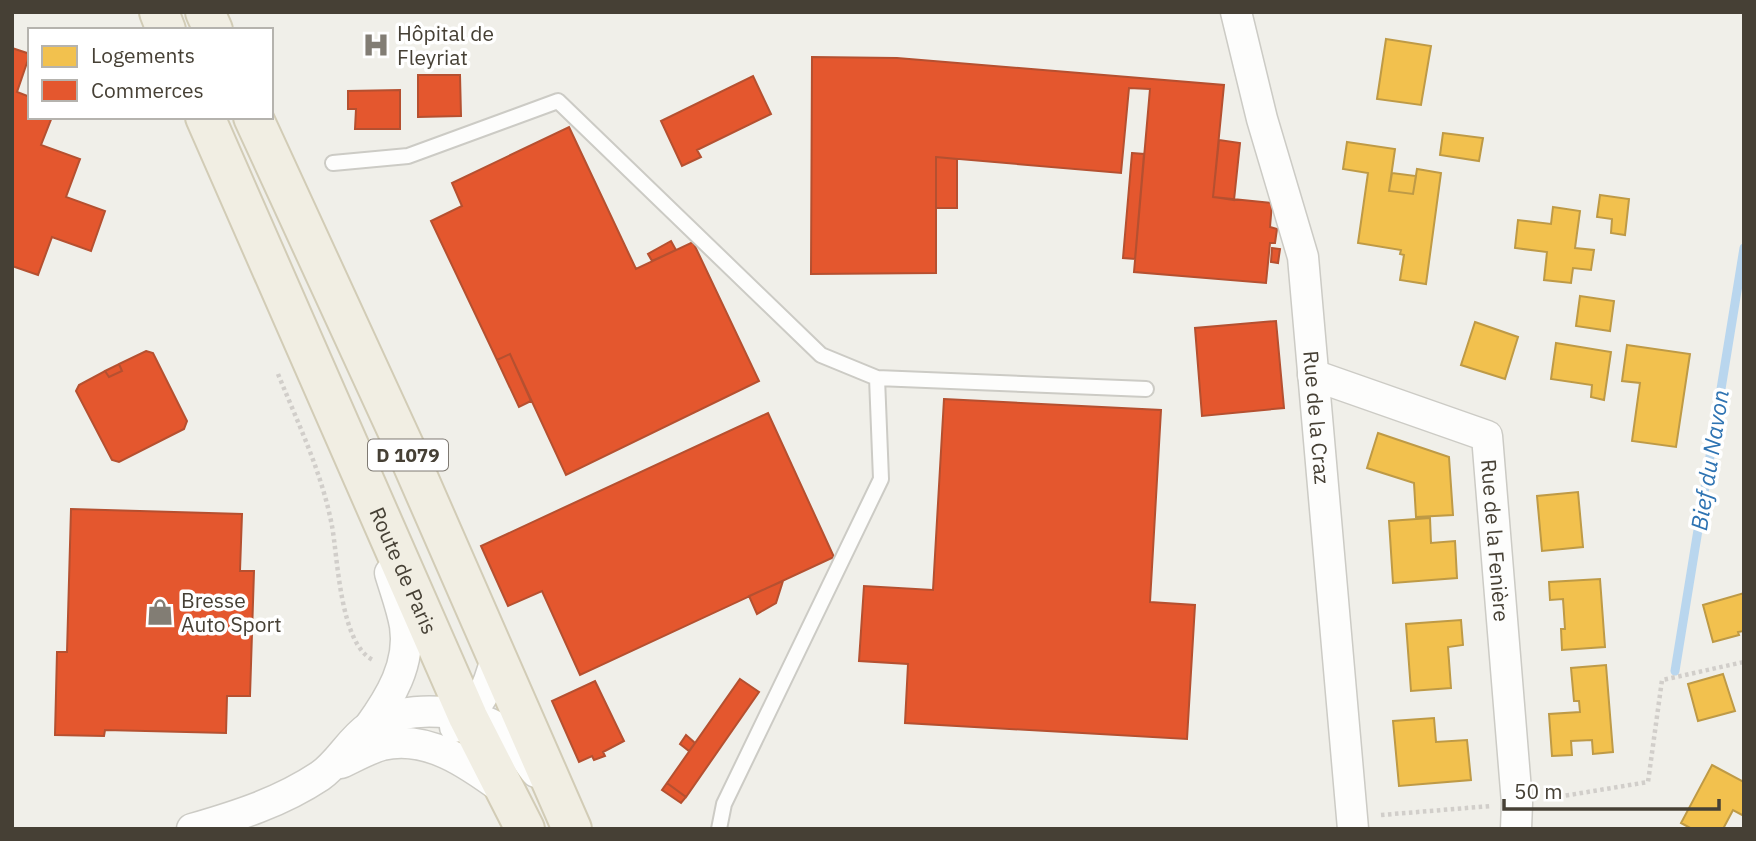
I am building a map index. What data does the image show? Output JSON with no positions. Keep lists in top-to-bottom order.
{
  "streets": {
    "main road": ["D 1079", "Route de Paris"],
    "street": ["Rue de la Craz", "Rue de la Fenière"]
  },
  "crossings": [
    ["Rue de la Craz", "Rue de la Fenière"]
  ],
  "water": ["Bief du Navon"],
  "places": {
    "hospital": ["Hôpital de Fleyriat"],
    "shop": ["Bresse Auto Sport"]
  },
  "legend": ["Logements", "Commerces"],
  "scale_bar": "50 m"
}
